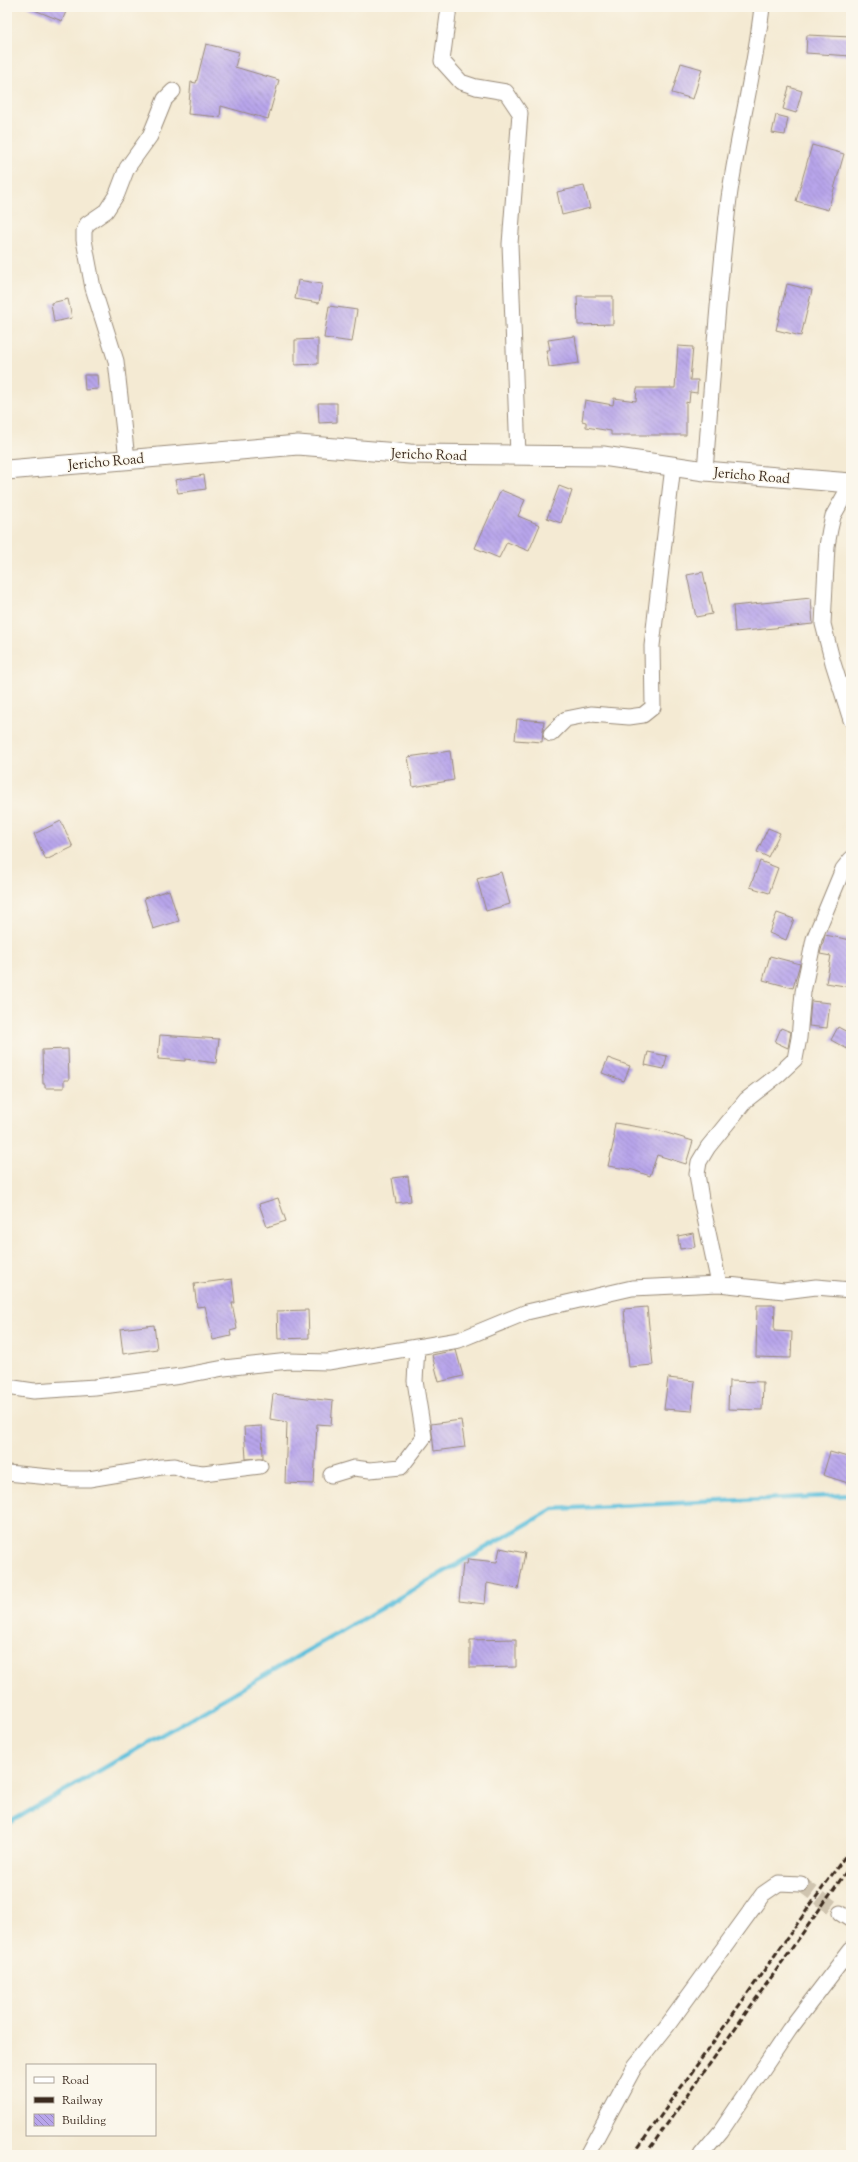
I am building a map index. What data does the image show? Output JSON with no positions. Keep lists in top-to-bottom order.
{
  "streets": {
    "street": ["Jericho Road"]
  },
  "legend": ["Road", "Railway", "Building"]
}
